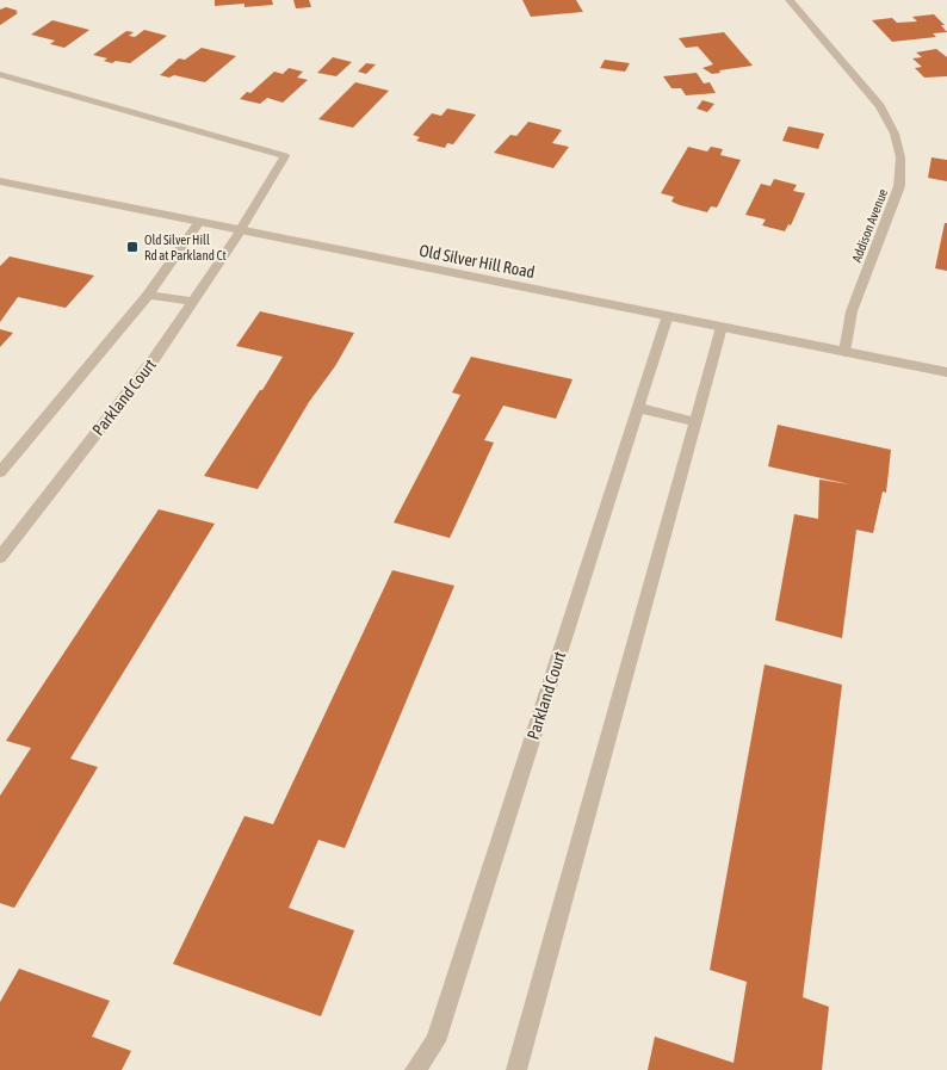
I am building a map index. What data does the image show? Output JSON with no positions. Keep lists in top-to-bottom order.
{
  "streets": {
    "street": ["Addison Avenue", "Old Silver Hill Road", "Parkland Court"]
  },
  "crossings": [
    ["Addison Avenue", "Old Silver Hill Road"],
    ["Old Silver Hill Road", "Parkland Court"]
  ],
  "places": {
    "transit": ["Old Silver Hill Rd at Parkland Ct"]
  }
}
